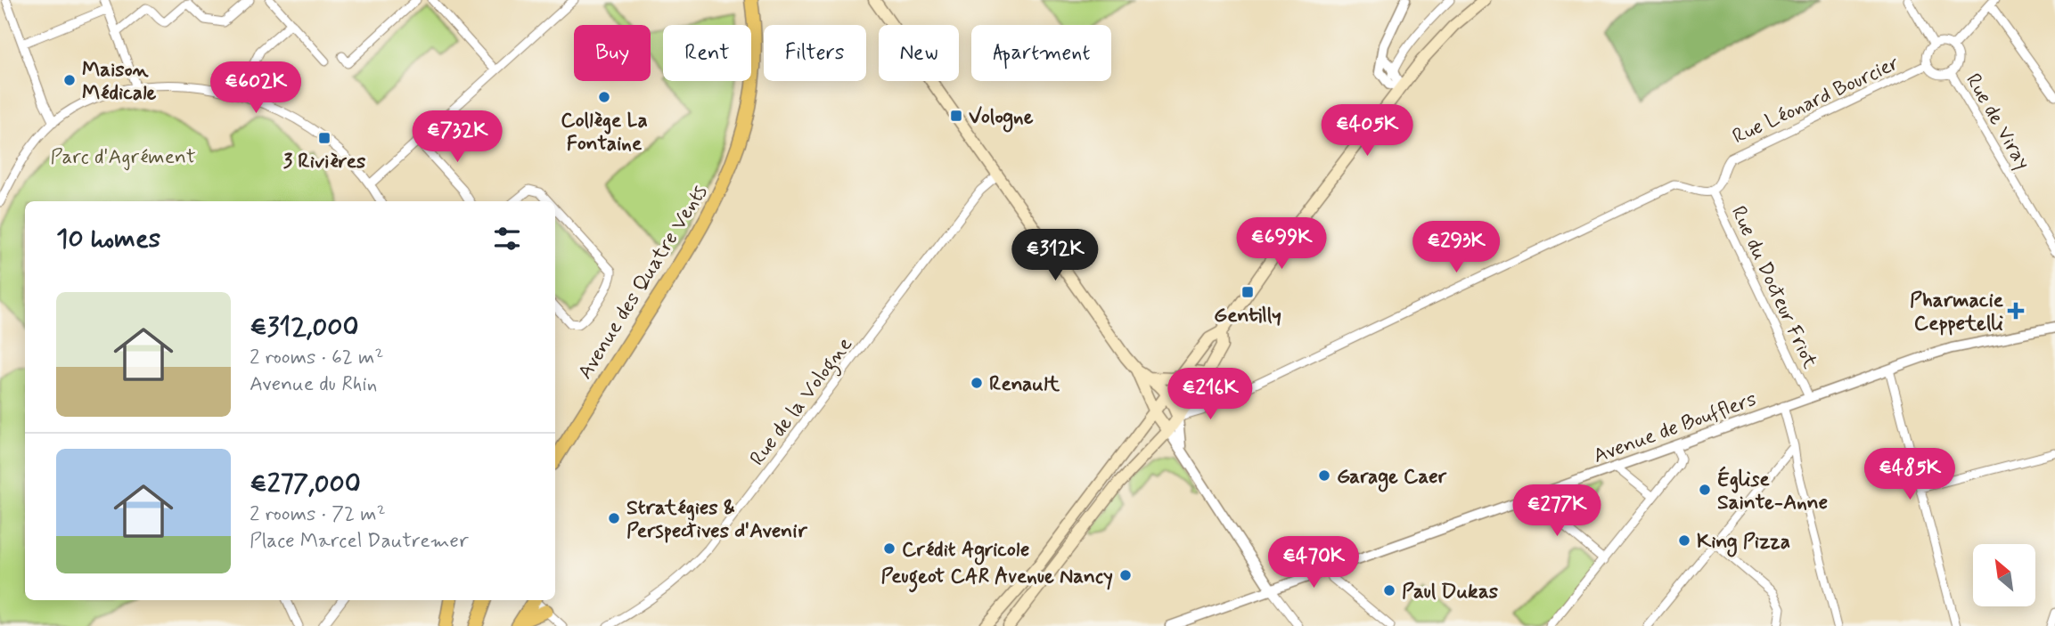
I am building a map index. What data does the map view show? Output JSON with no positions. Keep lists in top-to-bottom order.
{
  "streets": {
    "main road": ["Avenue des Quatre Vents"],
    "street": [
      "Rue Léonard Bourcier",
      "Rue de Viray",
      "Rue du Docteur Friot",
      "Rue de la Vologne",
      "Avenue de Boufflers"
    ]
  },
  "crossings": [
    ["Rue Léonard Bourcier", "Rue de Viray"],
    ["Rue Léonard Bourcier", "Rue du Docteur Friot"],
    ["Rue du Docteur Friot", "Avenue de Boufflers"]
  ],
  "parks": ["Parc d'Agrément"],
  "places": {
    "other": [
      "Maison Médicale",
      "Collège La Fontaine",
      "Renault",
      "Garage Caer",
      "Église Sainte-Anne",
      "Stratégies & Perspectives d'Avenir",
      "King Pizza",
      "Crédit Agricole",
      "Peugeot CAR Avenue Nancy",
      "Paul Dukas"
    ],
    "transit": ["Vologne", "3 Rivières", "Gentilly"],
    "health": ["Pharmacie Ceppetelli"]
  },
  "north": "top left",
  "page": {
    "chip": [
      "Buy",
      "Rent",
      "Filters",
      "New",
      "Apartment"
    ],
    "price": [
      "€602K",
      "€405K",
      "€732K",
      "€699K",
      "€293K",
      "€312K",
      "€216K",
      "€485K",
      "€277K",
      "€470K"
    ],
    "heading": "10 homes",
    "list": [
      {
        "name": "€312,000",
        "note": "2 rooms · 62 m² · Avenue du Rhin"
      },
      {
        "name": "€277,000",
        "note": "2 rooms · 72 m² · Place Marcel Dautremer"
      }
    ]
  }
}
